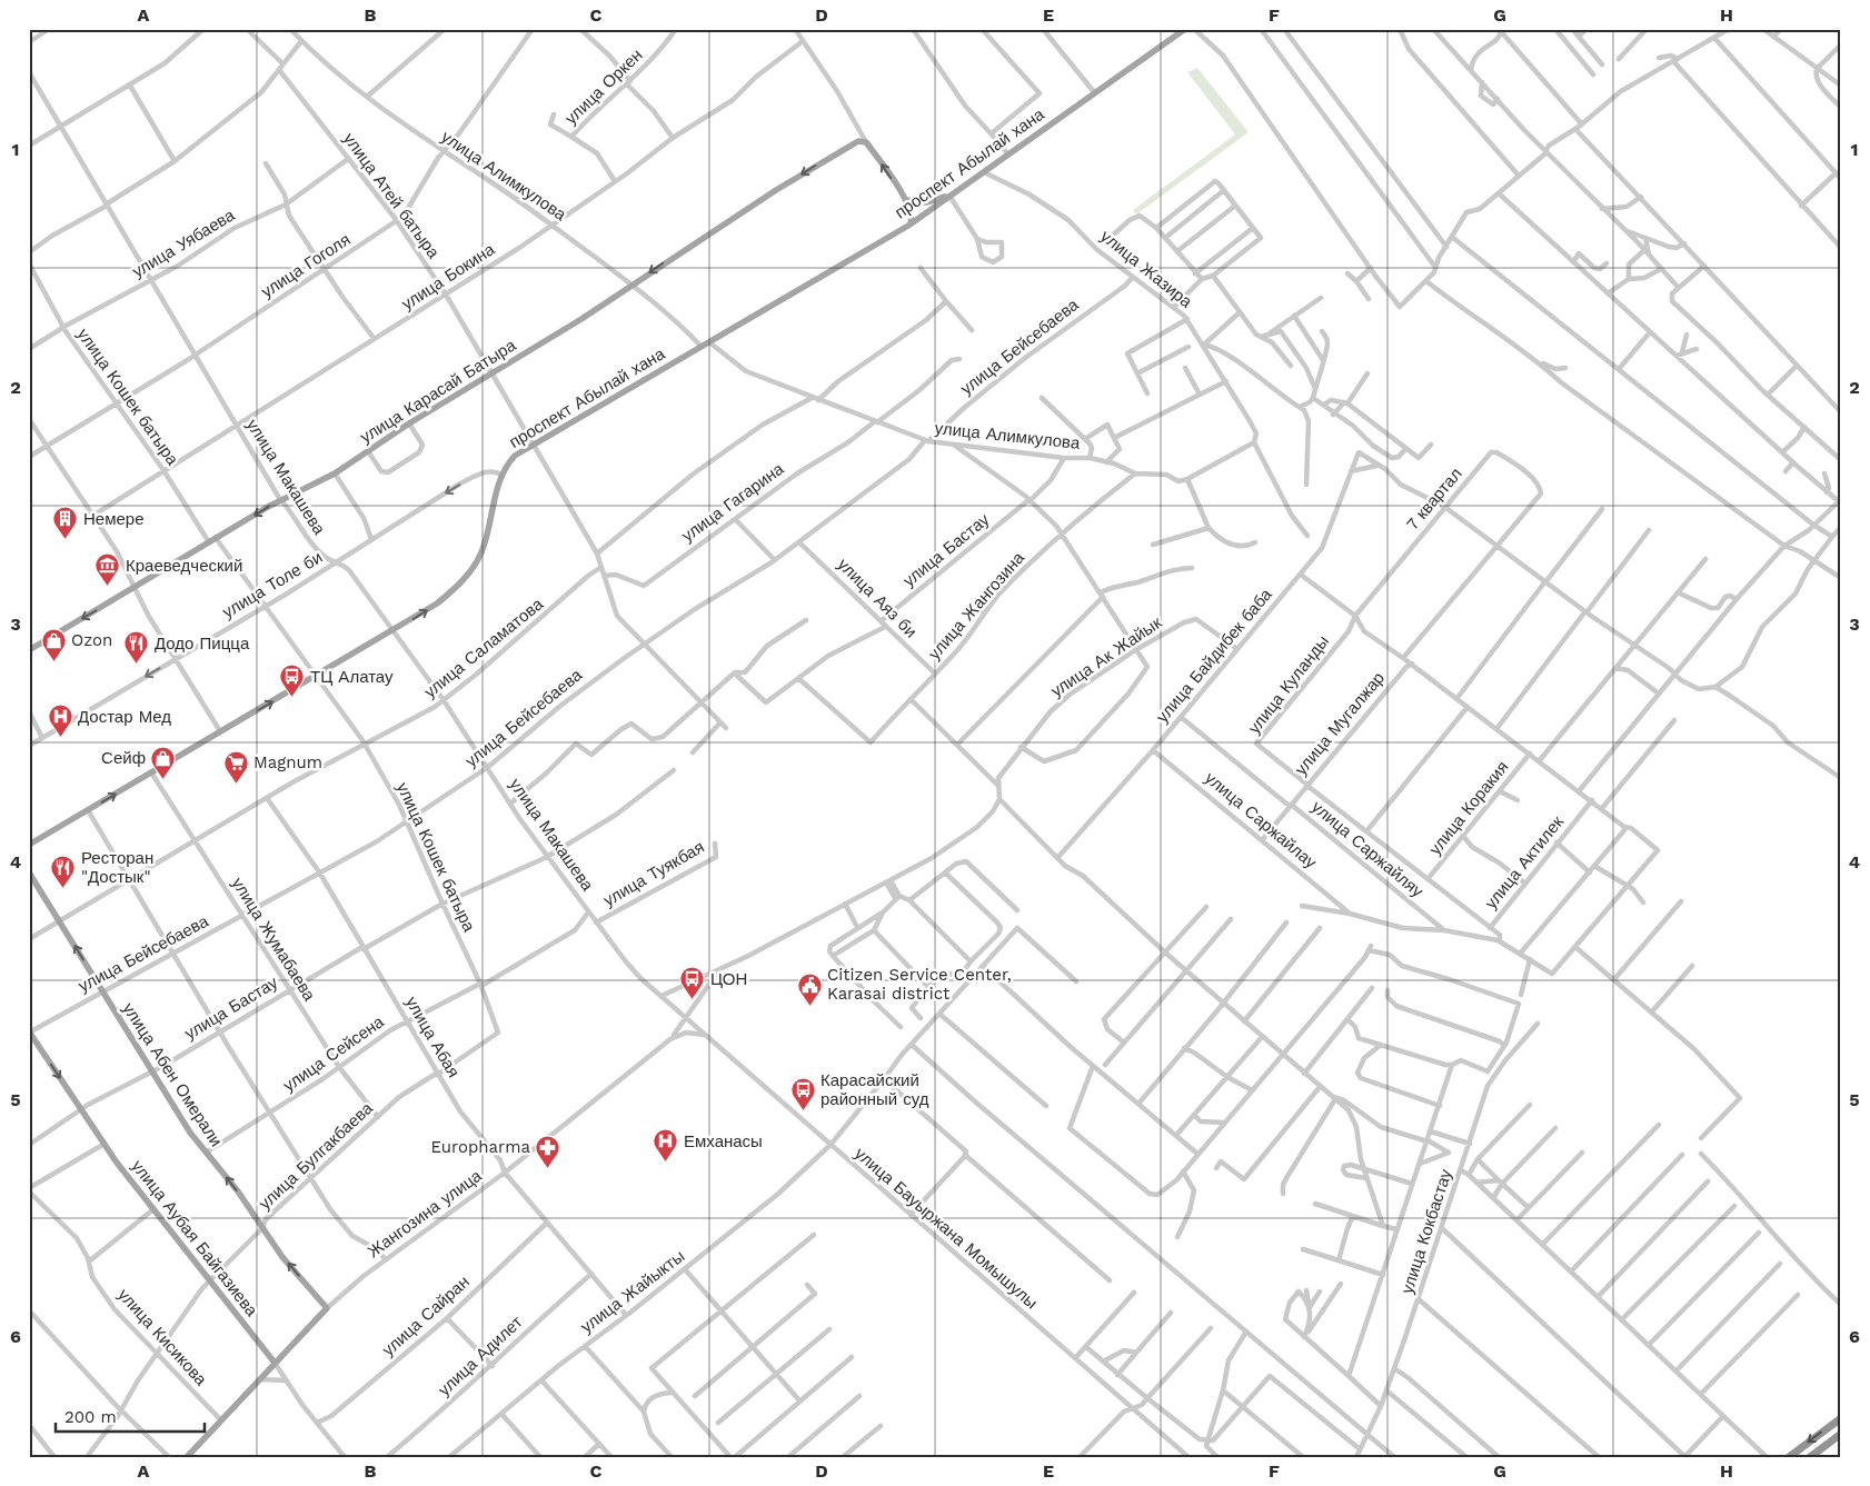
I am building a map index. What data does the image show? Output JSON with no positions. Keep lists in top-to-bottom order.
{
  "streets": {
    "main road": [
      "проспект Абылай хана",
      "улица Карасай Батыра",
      "улица Абен Омерали",
      "улица Аубая Байгазиева"
    ],
    "street": [
      "улица Оркен",
      "улица Алимкулова",
      "улица Атей батыра",
      "улица Уябаева",
      "улица Гоголя",
      "улица Жазира",
      "улица Бокина",
      "улица Бейсебаева",
      "улица Кошек батыра",
      "улица Макашева",
      "7 квартал",
      "улица Гагарина",
      "улица Бастау",
      "улица Толе би",
      "улица Аяз би",
      "улица Жангозина",
      "улица Саламатова",
      "улица Байдибек баба",
      "улица Ак Жайык",
      "улица Куланды",
      "улица Мугалжар",
      "улица Коракия",
      "улица Саржайлау",
      "улица Саржайляу",
      "улица Актилек",
      "улица Туякбая",
      "улица Жумабаева",
      "улица Абая",
      "улица Сейсена",
      "улица Булгакбаева",
      "Жангозина улица",
      "улица Бауыржана Момышулы",
      "улица Кокбастау",
      "улица Жайыкты",
      "улица Сайран",
      "улица Кисикова",
      "улица Адилет"
    ]
  },
  "crossings": [
    ["проспект Абылай хана", "улица Алимкулова"],
    ["проспект Абылай хана", "улица Атей батыра"],
    ["проспект Абылай хана", "улица Жазира"],
    ["проспект Абылай хана", "улица Кошек батыра"],
    ["проспект Абылай хана", "улица Макашева"],
    ["проспект Абылай хана", "улица Толе би"],
    ["проспект Абылай хана", "улица Жумабаева"],
    ["улица Алимкулова", "улица Гоголя"],
    ["улица Алимкулова", "улица Бокина"],
    ["улица Алимкулова", "улица Бейсебаева"],
    ["улица Алимкулова", "улица Карасай Батыра"],
    ["улица Алимкулова", "улица Гагарина"],
    ["улица Алимкулова", "улица Бастау"],
    ["улица Алимкулова", "улица Жангозина"],
    ["улица Атей батыра", "улица Уябаева"],
    ["улица Атей батыра", "улица Гоголя"],
    ["улица Атей батыра", "улица Бокина"],
    ["улица Атей батыра", "улица Бейсебаева"],
    ["улица Атей батыра", "улица Карасай Батыра"],
    ["улица Атей батыра", "улица Гагарина"],
    ["улица Атей батыра", "улица Саламатова"],
    ["улица Уябаева", "улица Кошек батыра"],
    ["улица Уябаева", "улица Макашева"],
    ["улица Гоголя", "улица Кошек батыра"],
    ["улица Гоголя", "улица Макашева"],
    ["улица Жазира", "улица Бейсебаева"],
    ["улица Бокина", "улица Кошек батыра"],
    ["улица Бокина", "улица Макашева"],
    ["улица Бейсебаева", "улица Кошек батыра"],
    ["улица Бейсебаева", "улица Макашева"],
    ["улица Бейсебаева", "улица Аяз би"],
    ["улица Бейсебаева", "улица Жумабаева"],
    ["улица Бейсебаева", "улица Абая"],
    ["улица Бейсебаева", "улица Абен Омерали"],
    ["улица Бейсебаева", "улица Аубая Байгазиева"],
    ["улица Карасай Батыра", "улица Кошек батыра"],
    ["улица Карасай Батыра", "улица Макашева"],
    ["улица Кошек батыра", "улица Бастау"],
    ["улица Кошек батыра", "улица Толе би"],
    ["улица Кошек батыра", "улица Саламатова"],
    ["улица Кошек батыра", "улица Сейсена"],
    ["улица Кошек батыра", "улица Булгакбаева"],
    ["улица Макашева", "улица Бастау"],
    ["улица Макашева", "улица Толе би"],
    ["улица Макашева", "улица Саламатова"],
    ["улица Макашева", "улица Туякбая"],
    ["улица Макашева", "улица Сейсена"],
    ["улица Макашева", "улица Бауыржана Момышулы"],
    ["7 квартал", "улица Куланды"],
    ["улица Бастау", "улица Аяз би"],
    ["улица Бастау", "улица Жумабаева"],
    ["улица Бастау", "улица Абая"],
    ["улица Бастау", "улица Абен Омерали"],
    ["улица Бастау", "улица Аубая Байгазиева"],
    ["улица Аяз би", "улица Жангозина"],
    ["улица Саламатова", "улица Жумабаева"],
    ["улица Саламатова", "улица Абая"],
    ["улица Саламатова", "улица Абен Омерали"],
    ["улица Байдибек баба", "улица Ак Жайык"],
    ["улица Байдибек баба", "улица Саржайлау"],
    ["улица Байдибек баба", "улица Саржайляу"],
    ["улица Куланды", "улица Мугалжар"],
    ["улица Мугалжар", "улица Саржайлау"],
    ["улица Мугалжар", "улица Саржайляу"],
    ["улица Саржайляу", "улица Актилек"],
    ["улица Жумабаева", "улица Сейсена"],
    ["улица Жумабаева", "улица Булгакбаева"],
    ["улица Абая", "улица Сейсена"],
    ["улица Абая", "улица Булгакбаева"],
    ["улица Абая", "Жангозина улица"],
    ["улица Абая", "улица Жайыкты"],
    ["улица Абая", "улица Сайран"],
    ["улица Абая", "улица Адилет"],
    ["улица Сейсена", "улица Абен Омерали"],
    ["улица Абен Омерали", "улица Булгакбаева"],
    ["улица Абен Омерали", "Жангозина улица"],
    ["улица Булгакбаева", "улица Аубая Байгазиева"],
    ["улица Булгакбаева", "улица Кисикова"],
    ["улица Бауыржана Момышулы", "улица Жайыкты"],
    ["улица Аубая Байгазиева", "улица Сайран"]
  ],
  "one_way": ["улица Карасай Батыра", "улица Толе би", "улица Абен Омерали"],
  "places": {
    "building": ["Немере"],
    "museum": ["Краеведческий"],
    "shop": ["Ozon", "Сейф"],
    "restaurant": ["Додо Пицца", "Ресторан \"Достык\""],
    "bus stop": ["ТЦ Алатау", "ЦОН", "Карасайский районный суд"],
    "hospital": ["Достар Мед", "Емханасы"],
    "supermarket": ["Magnum"],
    "public building": ["Citizen Service Center, Karasai district"],
    "pharmacy": ["Europharma"]
  },
  "scale_bar": "200 m",
  "grid": {
    "columns": [
      "A",
      "B",
      "C",
      "D",
      "E",
      "F",
      "G",
      "H"
    ],
    "rows": [
      "1",
      "2",
      "3",
      "4",
      "5",
      "6"
    ]
  }
}
